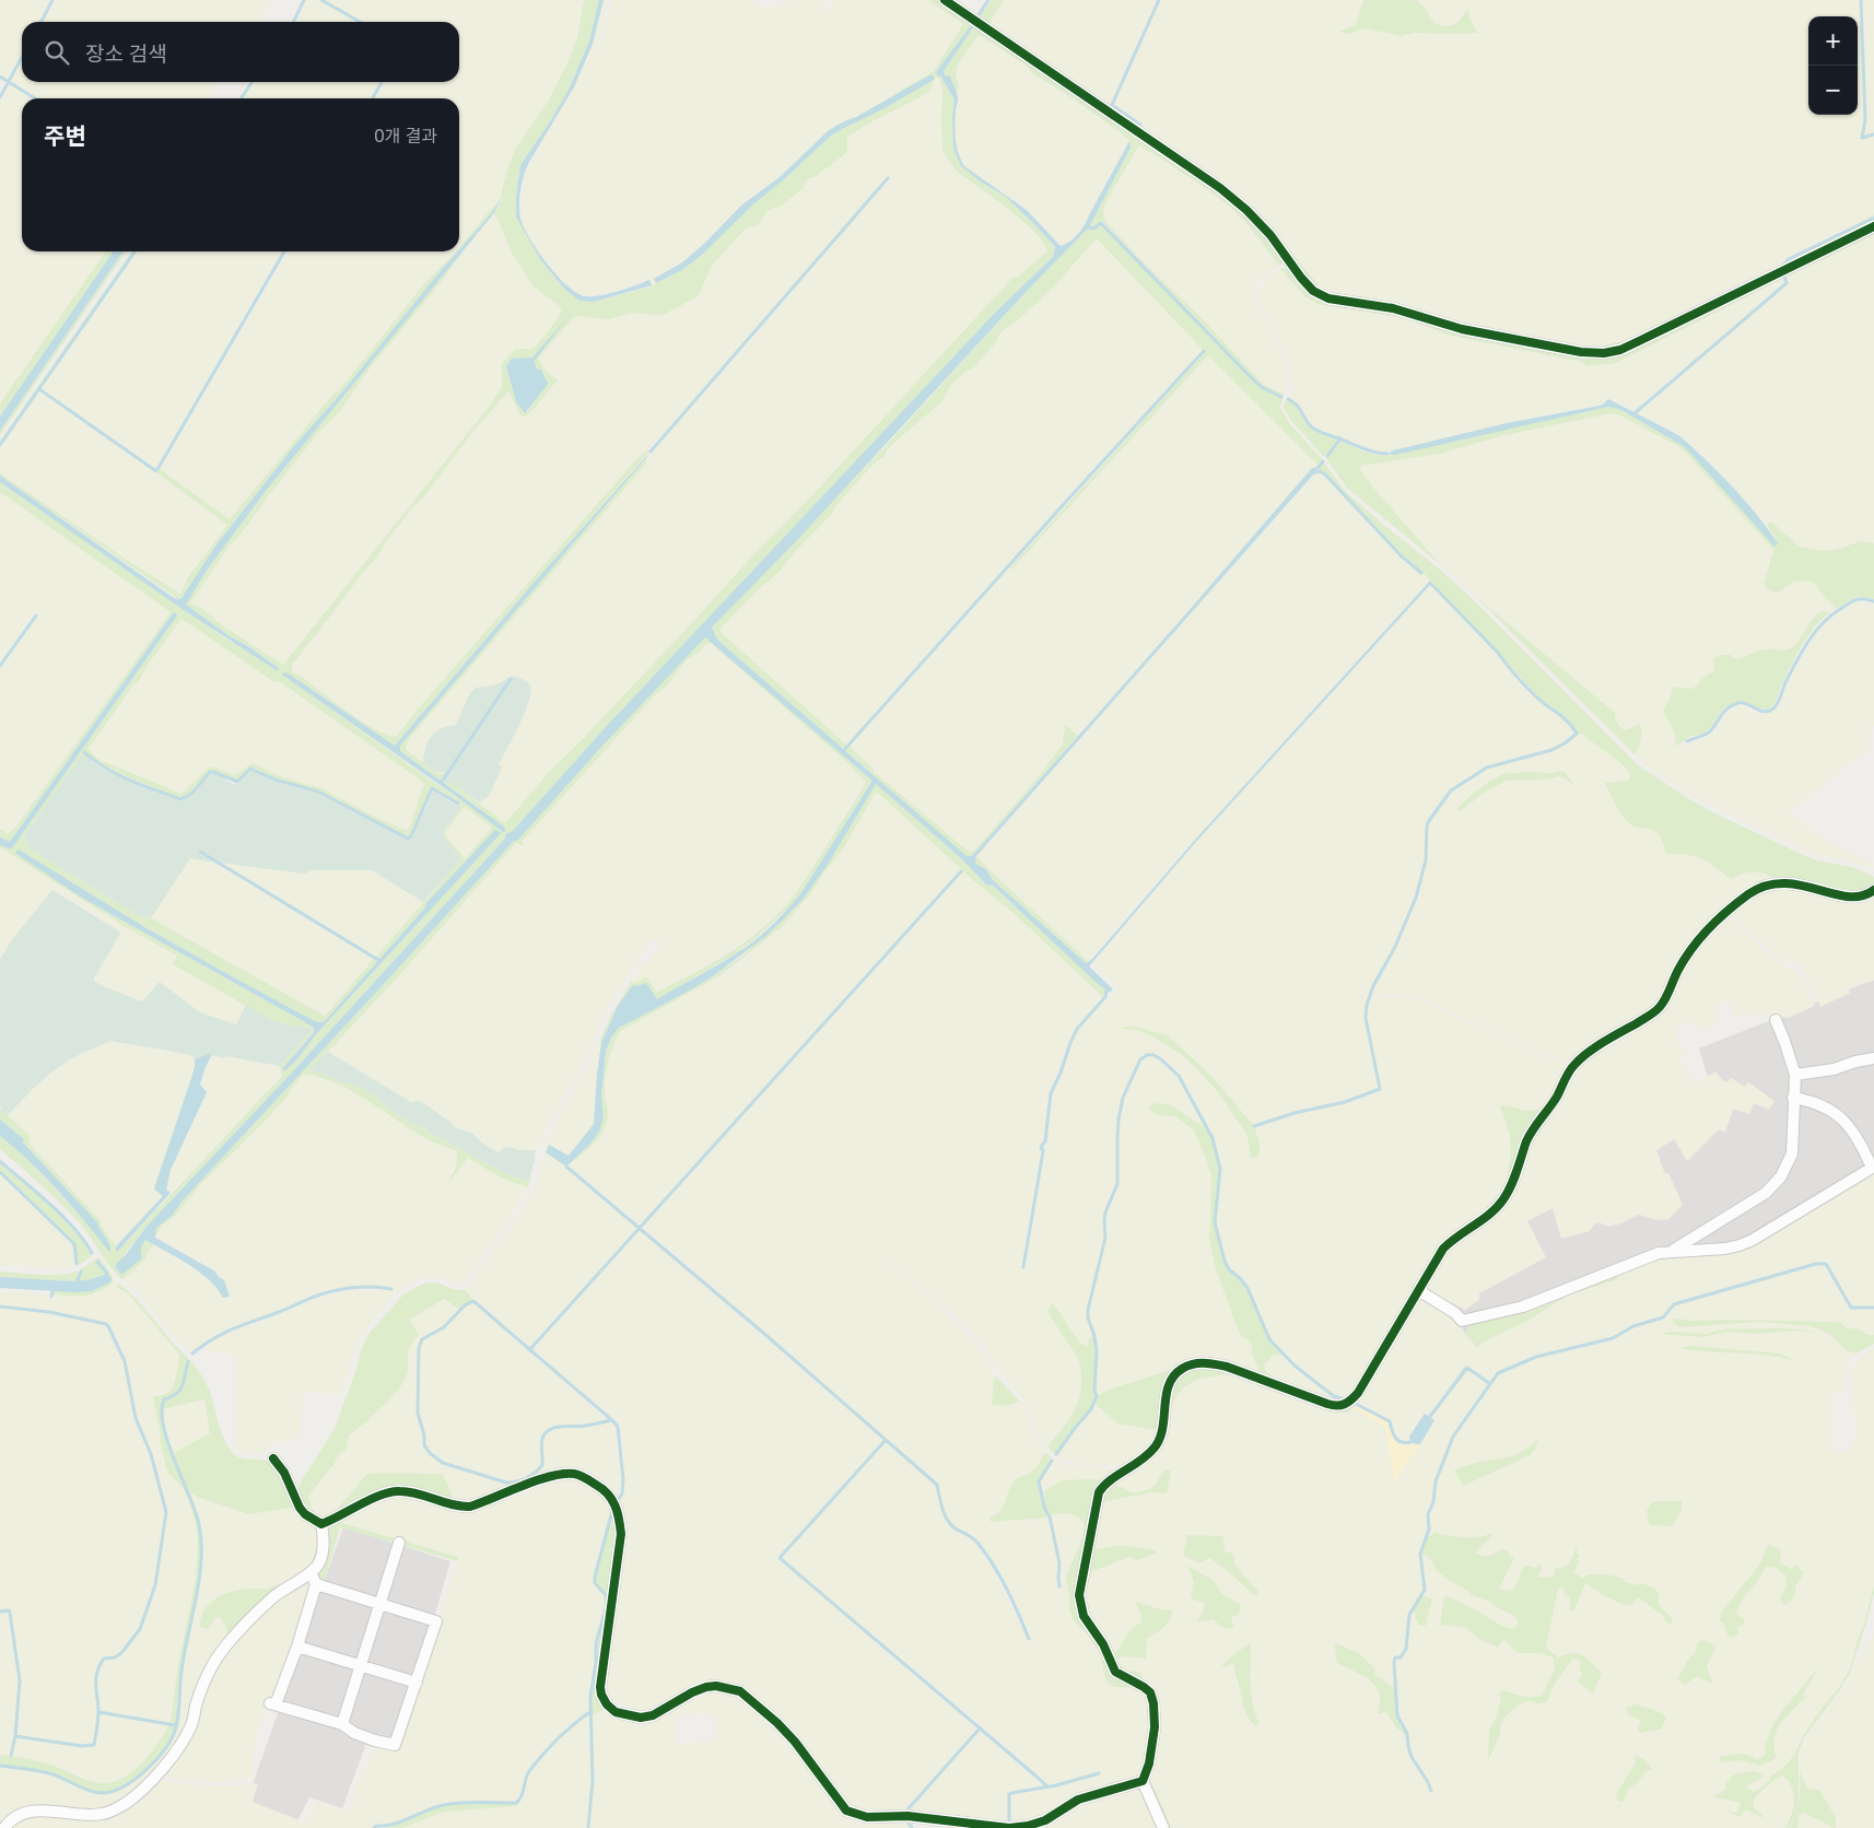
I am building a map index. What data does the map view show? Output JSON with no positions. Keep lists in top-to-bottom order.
{
  "page": {
    "map_buttons": ["+", "−"],
    "search": "장소 검색",
    "heading": ["주변", "0개 결과"]
  }
}
